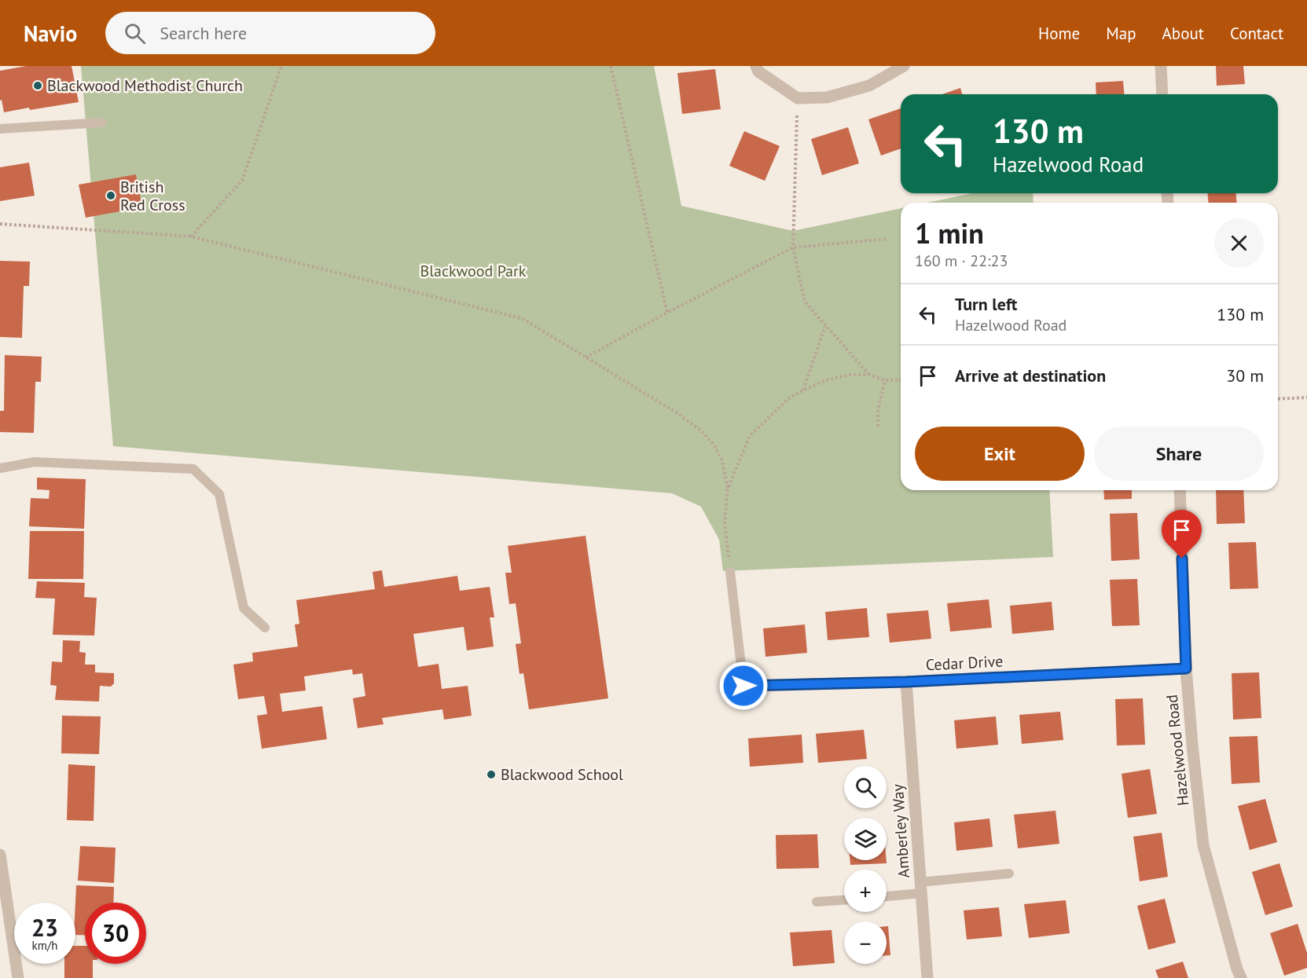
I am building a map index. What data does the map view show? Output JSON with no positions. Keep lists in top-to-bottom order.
{
  "streets": {
    "street": ["Cedar Drive", "Hazelwood Road", "Amberley Way"]
  },
  "crossings": [
    ["Cedar Drive", "Hazelwood Road"],
    ["Cedar Drive", "Amberley Way"]
  ],
  "parks": ["Blackwood Park"],
  "places": ["Blackwood Methodist Church", "British Red Cross", "Blackwood School"],
  "page": {
    "header": "Navio",
    "search": "Search here",
    "nav": [
      "Home",
      "Map",
      "About",
      "Contact"
    ],
    "turn": ["130 m", "Hazelwood Road"],
    "heading": ["1 min", "160 m · 22:23"],
    "list": [
      {
        "name": "Turn left",
        "note": "Hazelwood Road",
        "value": "130 m"
      },
      {
        "name": "Arrive at destination",
        "value": "30 m"
      }
    ],
    "buttons": ["Exit", "Share"],
    "map_buttons": ["+", "−"],
    "speed": "23 km/h",
    "limit": "30"
  }
}
